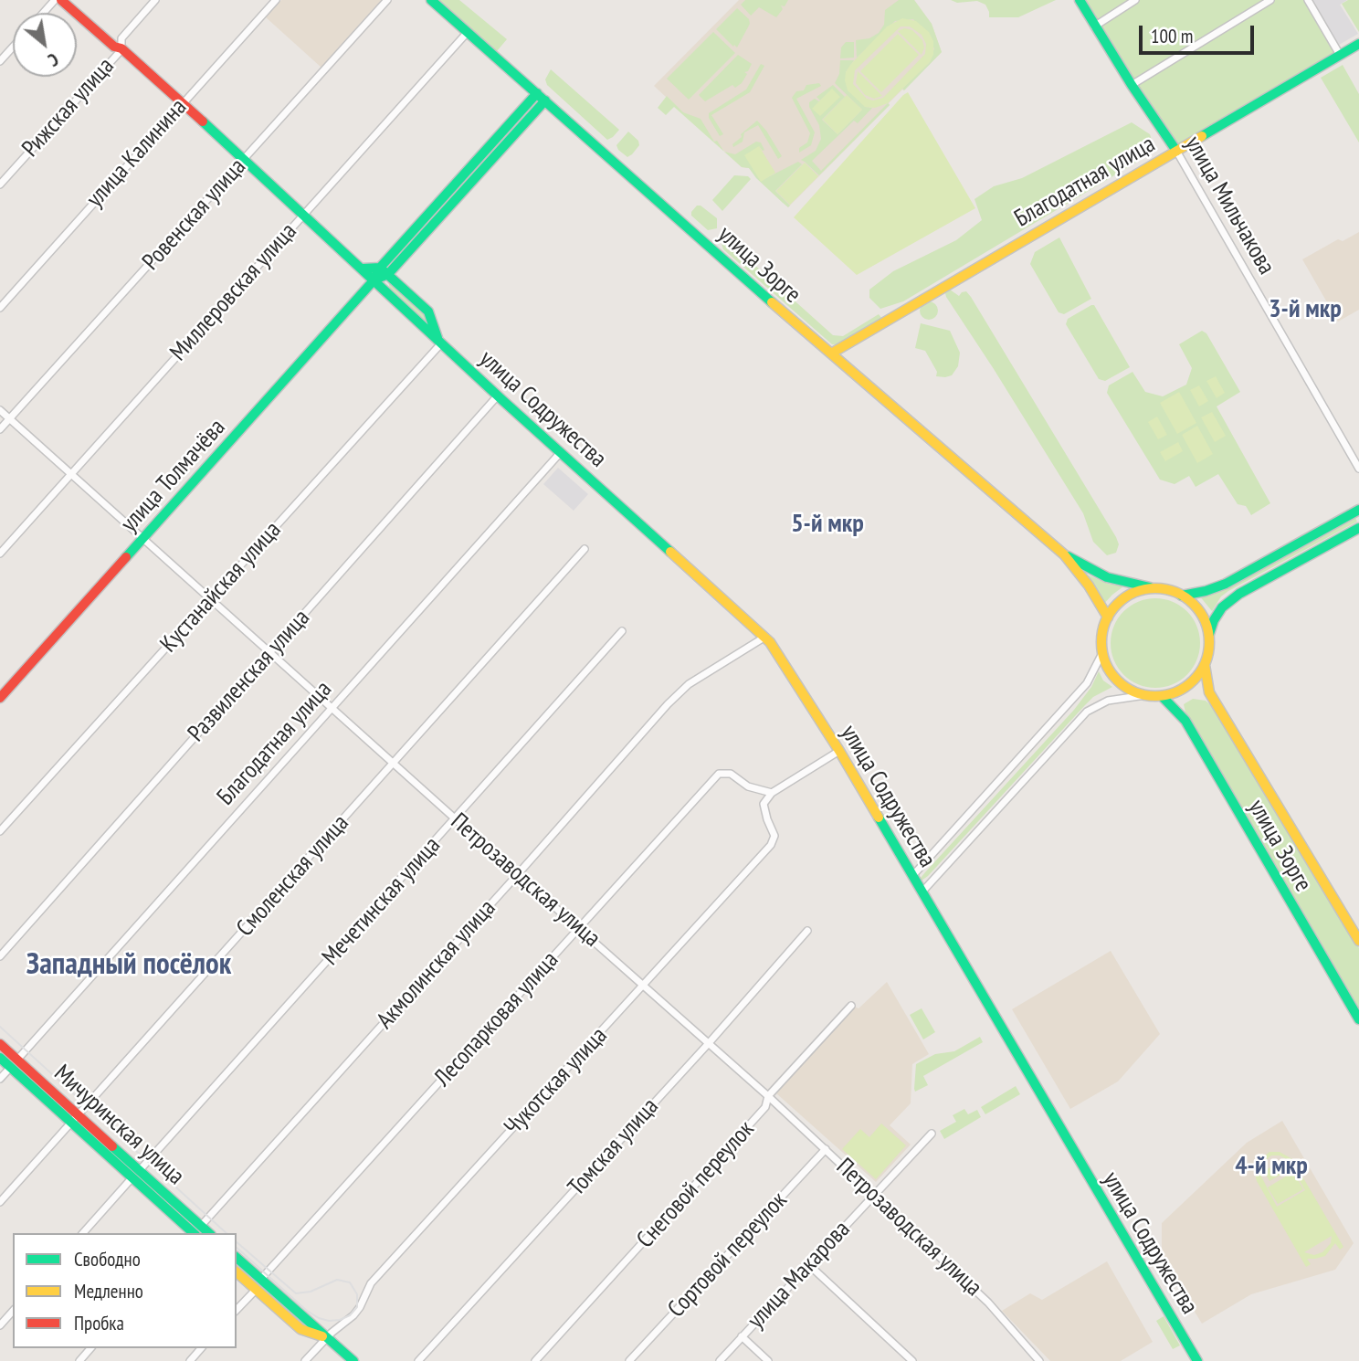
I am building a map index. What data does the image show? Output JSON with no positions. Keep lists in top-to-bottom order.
{
  "streets": {
    "street": [
      "Рижская улица",
      "улица Калинина",
      "Благодатная улица",
      "улица Мильчакова",
      "Ровенская улица",
      "улица Зорге",
      "Миллеровская улица",
      "улица Содружества",
      "улица Толмачёва",
      "Кустанайская улица",
      "Развиленская улица",
      "Смоленская улица",
      "Петрозаводская улица",
      "Мечетинская улица",
      "Акмолинская улица",
      "Лесопарковая улица",
      "Чукотская улица",
      "Мичуринская улица",
      "Томская улица",
      "Снеговой переулок",
      "Сортовой переулок",
      "улица Макарова"
    ]
  },
  "crossings": [
    ["Рижская улица", "улица Содружества"],
    ["улица Калинина", "улица Содружества"],
    ["Благодатная улица", "улица Мильчакова"],
    ["Благодатная улица", "улица Зорге"],
    ["Благодатная улица", "улица Содружества"],
    ["Благодатная улица", "Петрозаводская улица"],
    ["Благодатная улица", "Мичуринская улица"],
    ["Ровенская улица", "улица Содружества"],
    ["Ровенская улица", "Петрозаводская улица"],
    ["улица Зорге", "Миллеровская улица"],
    ["улица Зорге", "улица Толмачёва"],
    ["Миллеровская улица", "улица Содружества"],
    ["Миллеровская улица", "Петрозаводская улица"],
    ["улица Содружества", "улица Толмачёва"],
    ["улица Содружества", "Кустанайская улица"],
    ["улица Содружества", "Развиленская улица"],
    ["улица Содружества", "Акмолинская улица"],
    ["улица Толмачёва", "Петрозаводская улица"],
    ["Кустанайская улица", "Петрозаводская улица"],
    ["Развиленская улица", "Петрозаводская улица"],
    ["Смоленская улица", "Петрозаводская улица"],
    ["Смоленская улица", "Мичуринская улица"],
    ["Петрозаводская улица", "Мечетинская улица"],
    ["Петрозаводская улица", "Акмолинская улица"],
    ["Петрозаводская улица", "Лесопарковая улица"],
    ["Петрозаводская улица", "Чукотская улица"],
    ["Петрозаводская улица", "Томская улица"],
    ["Петрозаводская улица", "Снеговой переулок"],
    ["Петрозаводская улица", "Сортовой переулок"],
    ["Петрозаводская улица", "улица Макарова"],
    ["Мечетинская улица", "Мичуринская улица"],
    ["Акмолинская улица", "Мичуринская улица"],
    ["Лесопарковая улица", "Чукотская улица"]
  ],
  "districts": [
    "3-й мкр",
    "5-й мкр",
    "Западный посёлок",
    "4-й мкр"
  ],
  "legend": ["Свободно", "Медленно", "Пробка"],
  "scale_bar": "100 m",
  "north": "bottom right"
}
